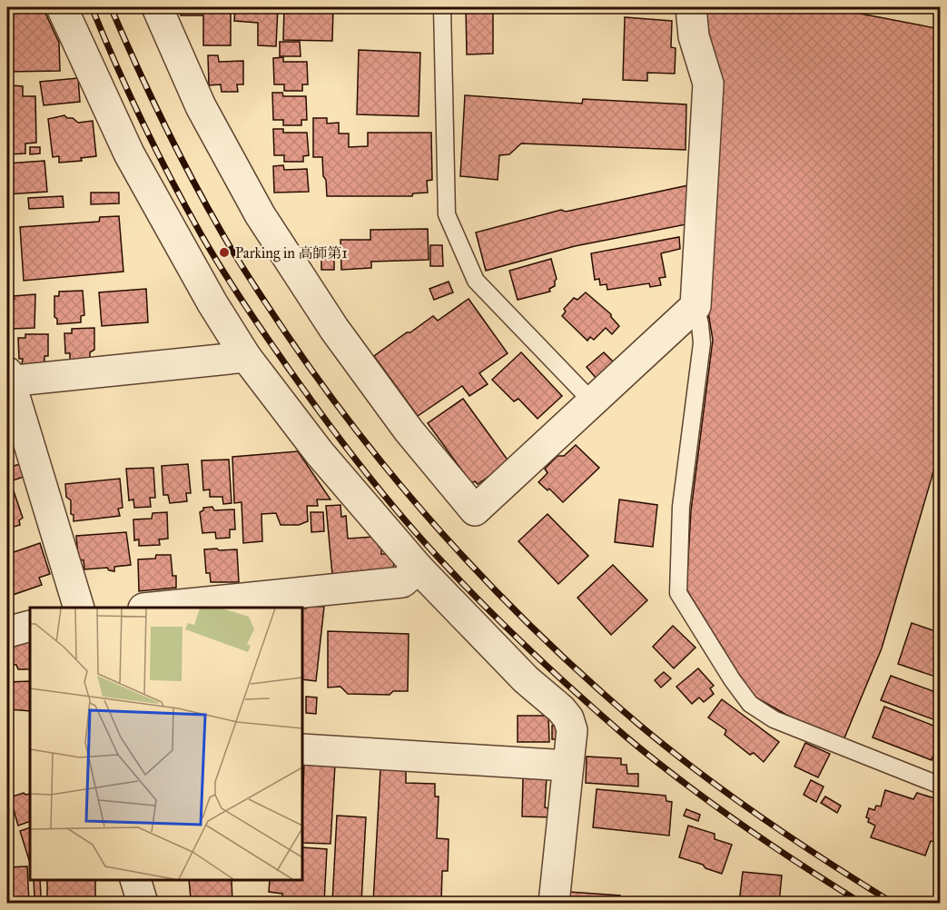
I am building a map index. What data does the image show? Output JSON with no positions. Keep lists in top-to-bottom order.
{
  "places": ["Parking in 高師第1"]
}
